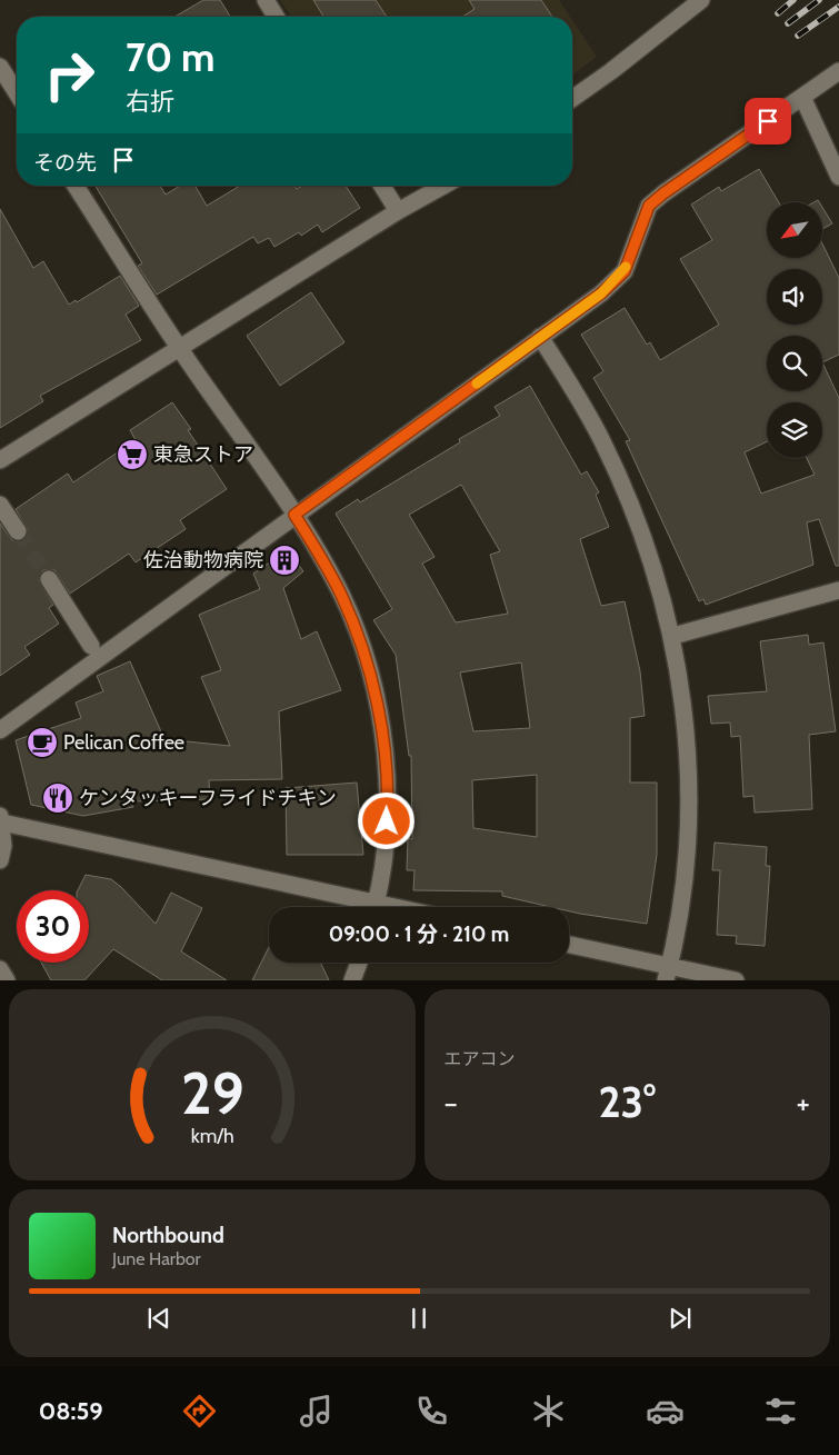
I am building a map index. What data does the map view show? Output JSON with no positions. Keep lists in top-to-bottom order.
{
  "places": {
    "supermarket": ["東急ストア"],
    "building": ["佐治動物病院"],
    "cafe": ["Pelican Coffee"],
    "restaurant": ["ケンタッキーフライドチキン"]
  },
  "north": "bottom left",
  "page": {
    "turn": ["70 m", "右折"],
    "then": "その先",
    "limit": "30",
    "trip": "09:00 · 1 分 · 210 m",
    "tile": "エアコン",
    "heat": ["−", "23°", "+"],
    "song": ["Northbound", "June Harbor"],
    "tabs": "08:59",
    "gauge": ["29", "km/h"]
  }
}
